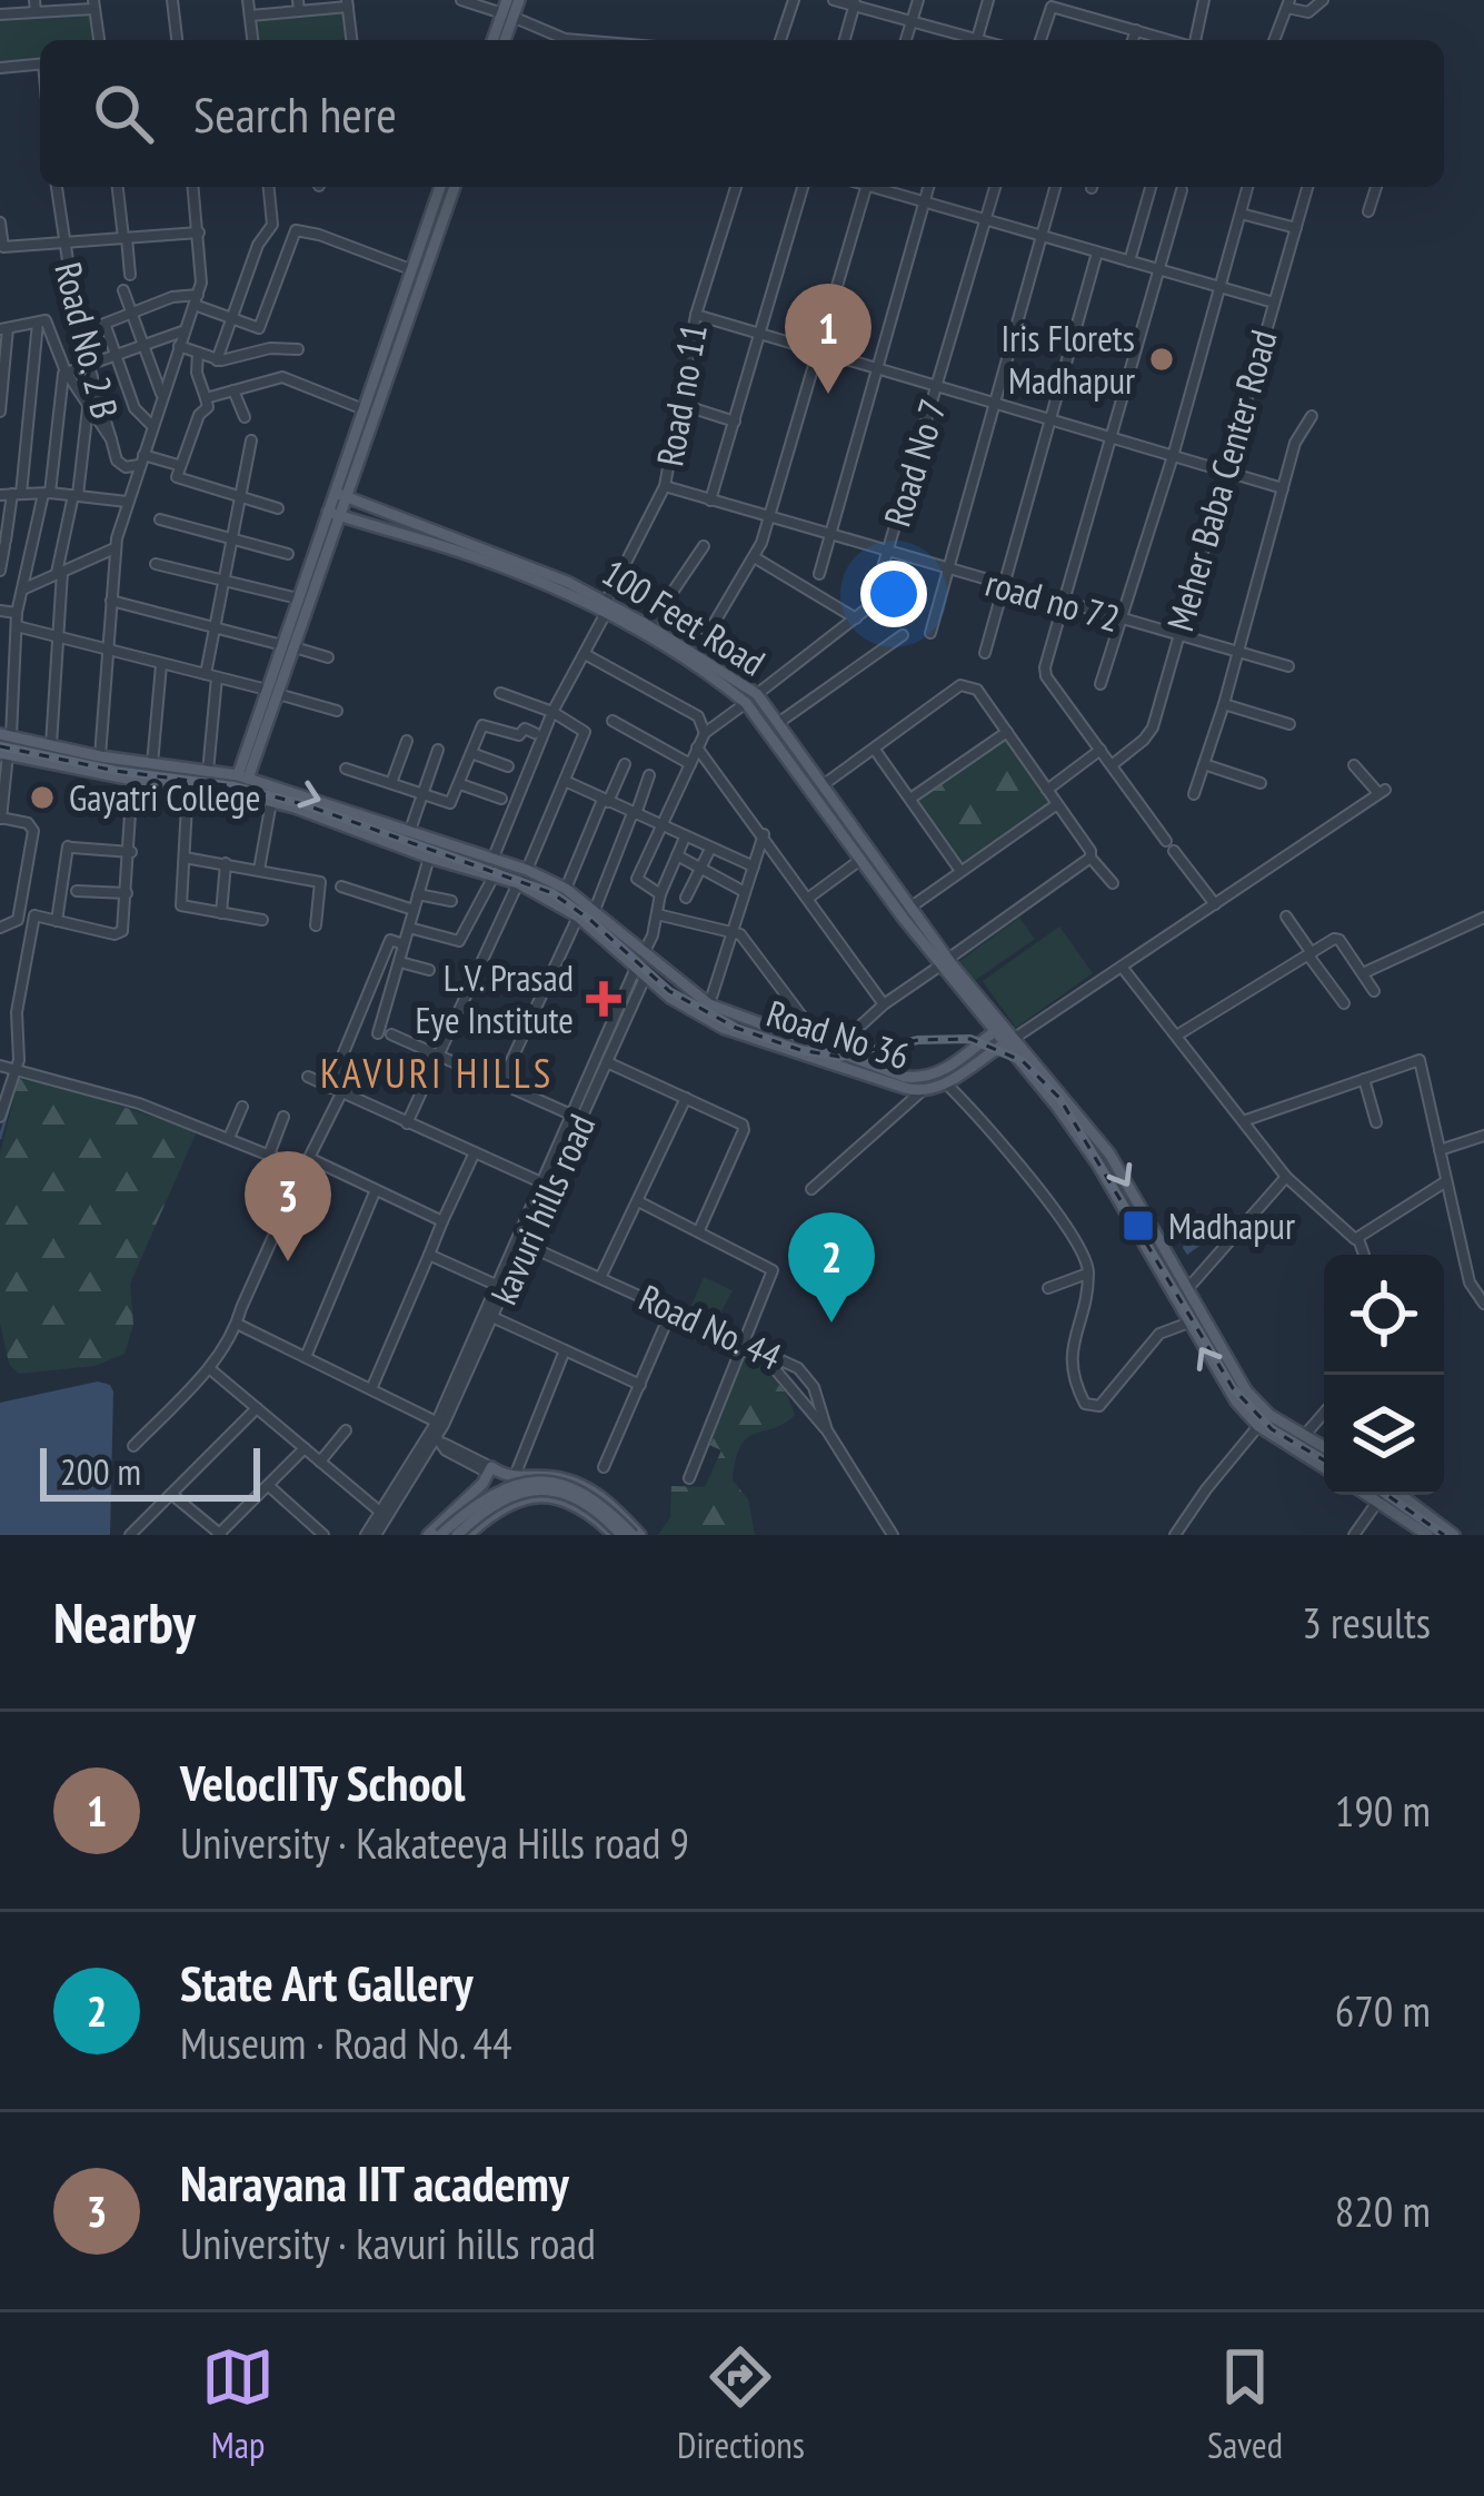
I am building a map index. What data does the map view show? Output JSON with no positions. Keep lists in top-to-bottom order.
{
  "streets": {
    "main road": ["100 Feet Road", "Road No 36"],
    "street": [
      "Road No. 2 B",
      "Road no 11",
      "Road No 7",
      "Meher Baba Center Road",
      "road no 72",
      "kavuri hills road",
      "Road No. 44"
    ]
  },
  "crossings": [
    ["Road no 11", "road no 72"],
    ["Road no 11", "100 Feet Road"],
    ["Road no 11", "Road No 36"],
    ["Road No 7", "road no 72"],
    ["Road No 7", "100 Feet Road"],
    ["Meher Baba Center Road", "road no 72"],
    ["100 Feet Road", "Road No 36"],
    ["Road No 36", "kavuri hills road"],
    ["kavuri hills road", "Road No. 44"]
  ],
  "districts": ["KAVURI HILLS"],
  "places": {
    "other": ["Iris Florets Madhapur", "Gayatri College"],
    "health": ["L.V. Prasad Eye Institute"],
    "transit": ["Madhapur"]
  },
  "scale_bar": "200 m",
  "page": {
    "search": "Search here",
    "pins": ["1", "3", "2"],
    "scale": "200 m",
    "heading": ["Nearby", "3 results"],
    "list": [
      {
        "mark": "1",
        "name": "VelocIITy School",
        "note": "University · Kakateeya Hills road 9",
        "value": "190 m"
      },
      {
        "mark": "2",
        "name": "State Art Gallery",
        "note": "Museum · Road No. 44",
        "value": "670 m"
      },
      {
        "mark": "3",
        "name": "Narayana IIT academy",
        "note": "University · kavuri hills road",
        "value": "820 m"
      }
    ],
    "nav": ["Map", "Directions", "Saved"]
  }
}
